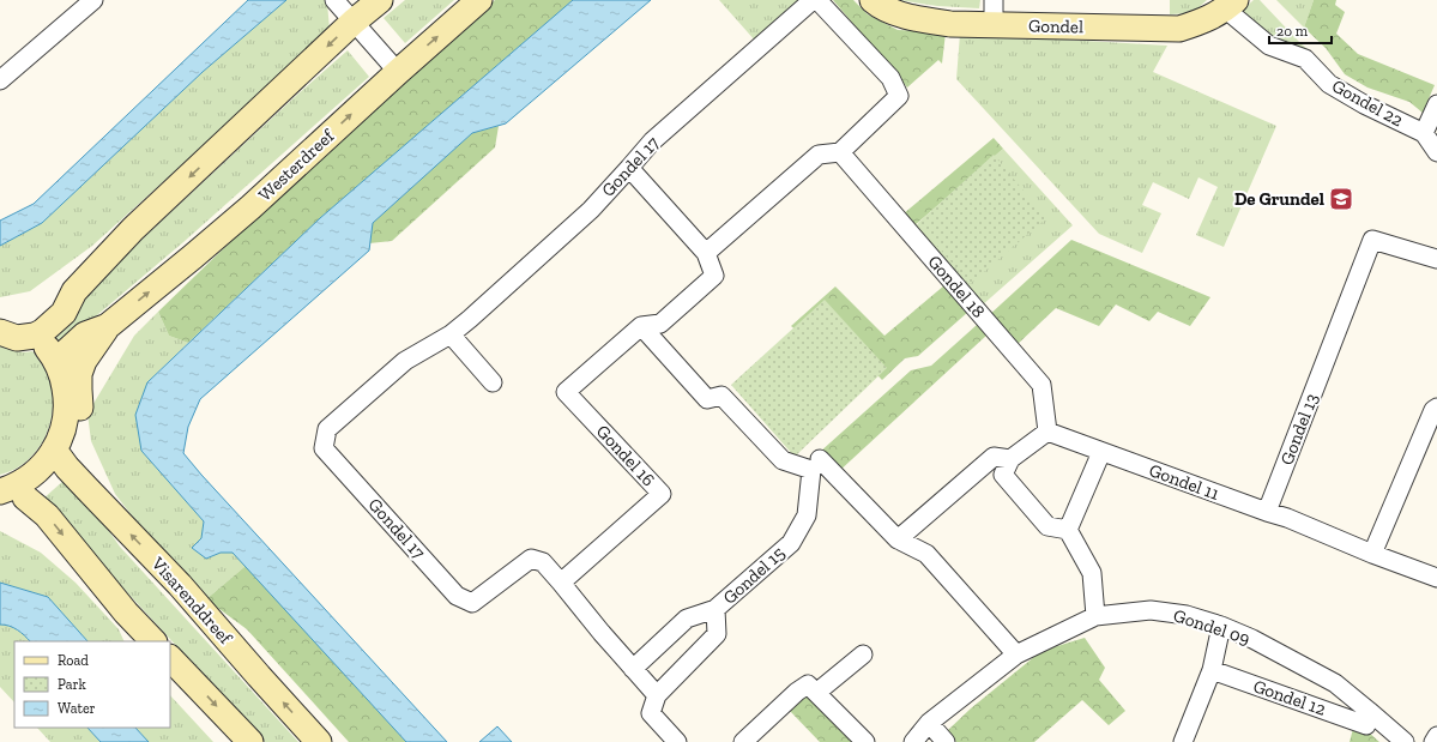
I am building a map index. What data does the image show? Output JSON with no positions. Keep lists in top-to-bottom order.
{
  "streets": {
    "main road": ["Gondel", "Westerdreef", "Visarenddreef"],
    "street": [
      "Gondel 22",
      "Gondel 17",
      "Gondel 18",
      "Gondel 13",
      "Gondel 16",
      "Gondel 11",
      "Gondel 15",
      "Gondel 09",
      "Gondel 12"
    ]
  },
  "crossings": [
    ["Gondel", "Gondel 22"],
    ["Westerdreef", "Visarenddreef"],
    ["Gondel 17", "Gondel 16"],
    ["Gondel 17", "Gondel 15"],
    ["Gondel 18", "Gondel 11"],
    ["Gondel 13", "Gondel 11"],
    ["Gondel 16", "Gondel 15"]
  ],
  "places": {
    "school or university": ["De Grundel"]
  },
  "legend": ["Road", "Park", "Water"],
  "scale_bar": "20 m"
}
